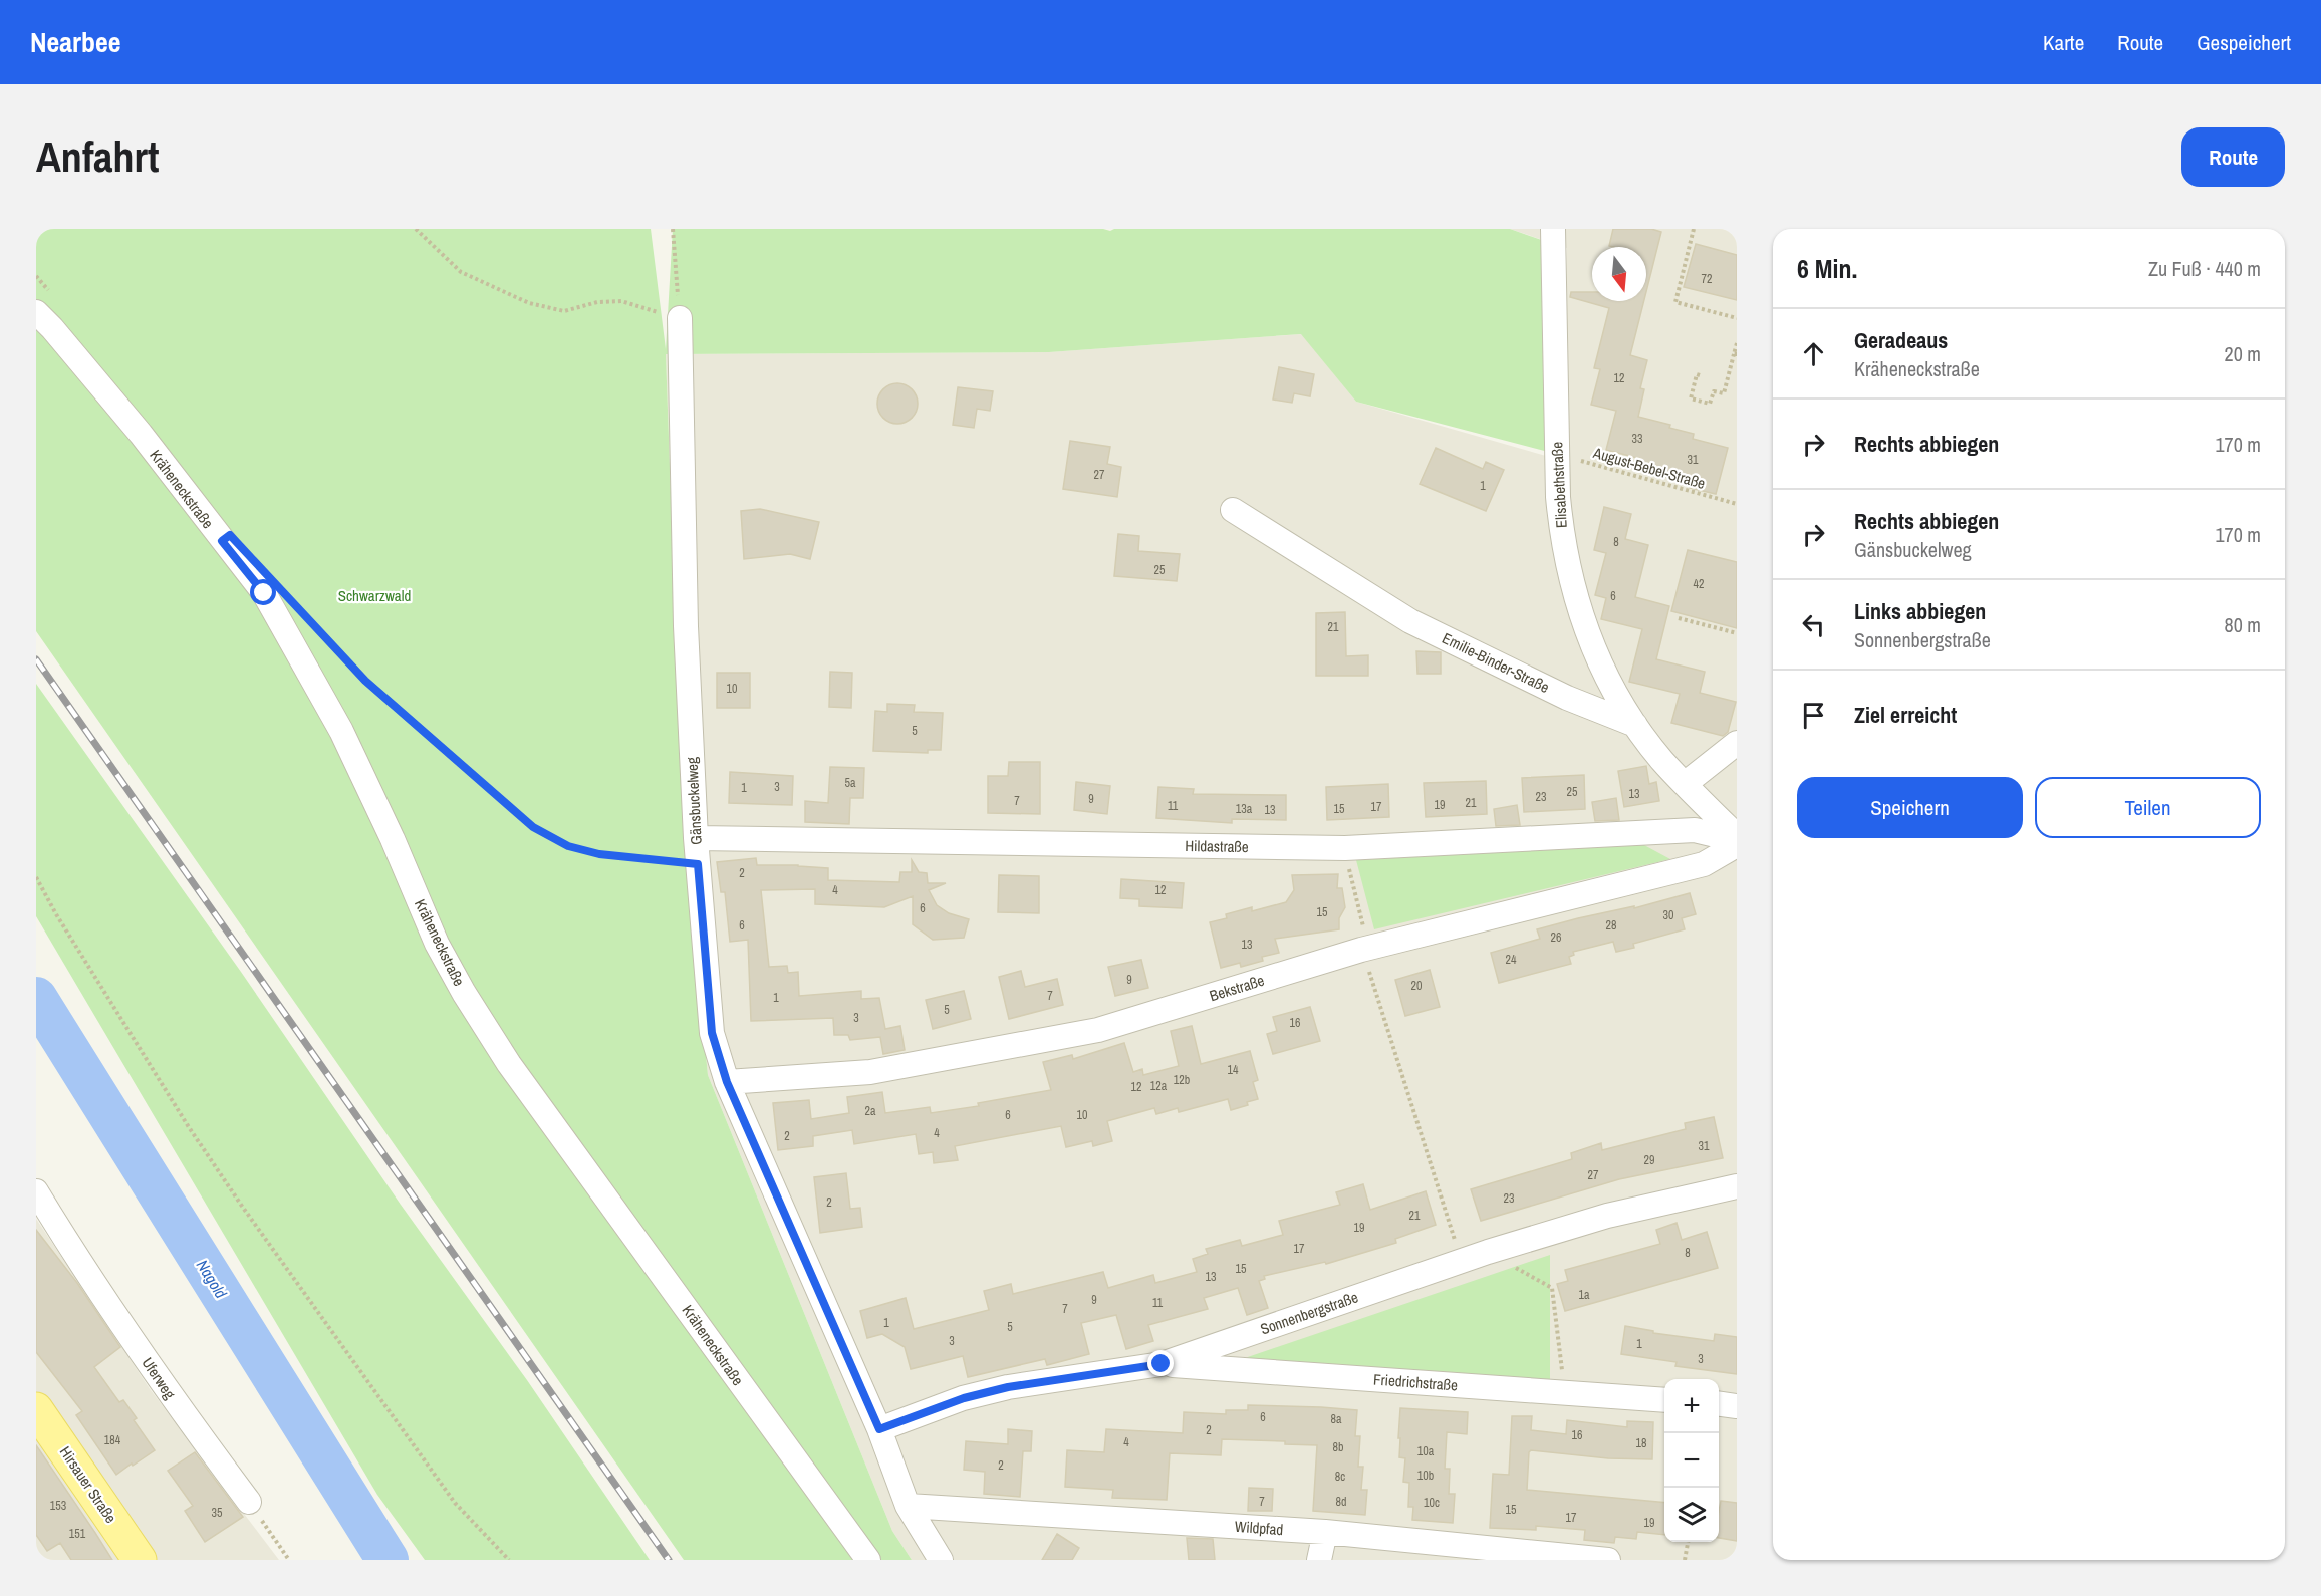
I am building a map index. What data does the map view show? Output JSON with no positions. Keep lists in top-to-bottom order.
{
  "streets": {
    "main road": ["Hirsauer Straße"],
    "street": [
      "Elisabethstraße",
      "Kräheneckstraße",
      "Emilie-Binder-Straße",
      "Gänsbuckelweg",
      "Hildastraße",
      "Bekstraße",
      "Sonnenbergstraße",
      "Uferweg",
      "Friedrichstraße",
      "Wildpfad"
    ],
    "path": ["August-Bebel-Straße"]
  },
  "crossings": [
    ["August-Bebel-Straße", "Elisabethstraße"],
    ["Elisabethstraße", "Emilie-Binder-Straße"],
    ["Gänsbuckelweg", "Hildastraße"],
    ["Gänsbuckelweg", "Bekstraße"],
    ["Gänsbuckelweg", "Sonnenbergstraße"],
    ["Gänsbuckelweg", "Wildpfad"],
    ["Sonnenbergstraße", "Friedrichstraße"]
  ],
  "water": ["Nagold"],
  "parks": ["Schwarzwald"],
  "house_numbers": [
    "72",
    "12",
    "33",
    "31",
    "27",
    "1",
    "8",
    "25",
    "42",
    "6",
    "21",
    "10",
    "5",
    "5a",
    "3",
    "1",
    "25",
    "13",
    "23",
    "9",
    "7",
    "21",
    "19",
    "11",
    "17",
    "13a",
    "15",
    "13",
    "2",
    "4",
    "12",
    "6",
    "15",
    "30",
    "6",
    "28",
    "26",
    "13",
    "24",
    "9",
    "20",
    "7",
    "1",
    "5",
    "3",
    "16",
    "14",
    "12b",
    "12a",
    "12",
    "2a",
    "6",
    "10",
    "4",
    "2",
    "31",
    "29",
    "27",
    "23",
    "2",
    "21",
    "19",
    "17",
    "8",
    "15",
    "13",
    "1a",
    "9",
    "11",
    "7",
    "1",
    "5",
    "3",
    "1",
    "3",
    "6",
    "8a",
    "2",
    "16",
    "184",
    "4",
    "18",
    "8b",
    "10a",
    "2",
    "10b",
    "8c",
    "7",
    "8d",
    "10c",
    "153",
    "15",
    "35",
    "17",
    "19",
    "151"
  ],
  "north": "bottom",
  "page": {
    "header": "Nearbee",
    "nav": ["Karte", "Route", "Gespeichert"],
    "buttons": [
      "Route",
      ["Speichern", "Teilen"]
    ],
    "title": "Anfahrt",
    "heading": ["6 Min.", "Zu Fuß · 440 m"],
    "list": [
      ["Geradeaus", "Kräheneckstraße", "20 m"],
      ["Rechts abbiegen", "170 m"],
      ["Rechts abbiegen", "Gänsbuckelweg", "170 m"],
      ["Links abbiegen", "Sonnenbergstraße", "80 m"],
      "Ziel erreicht"
    ],
    "map_buttons": ["+", "−"]
  }
}
